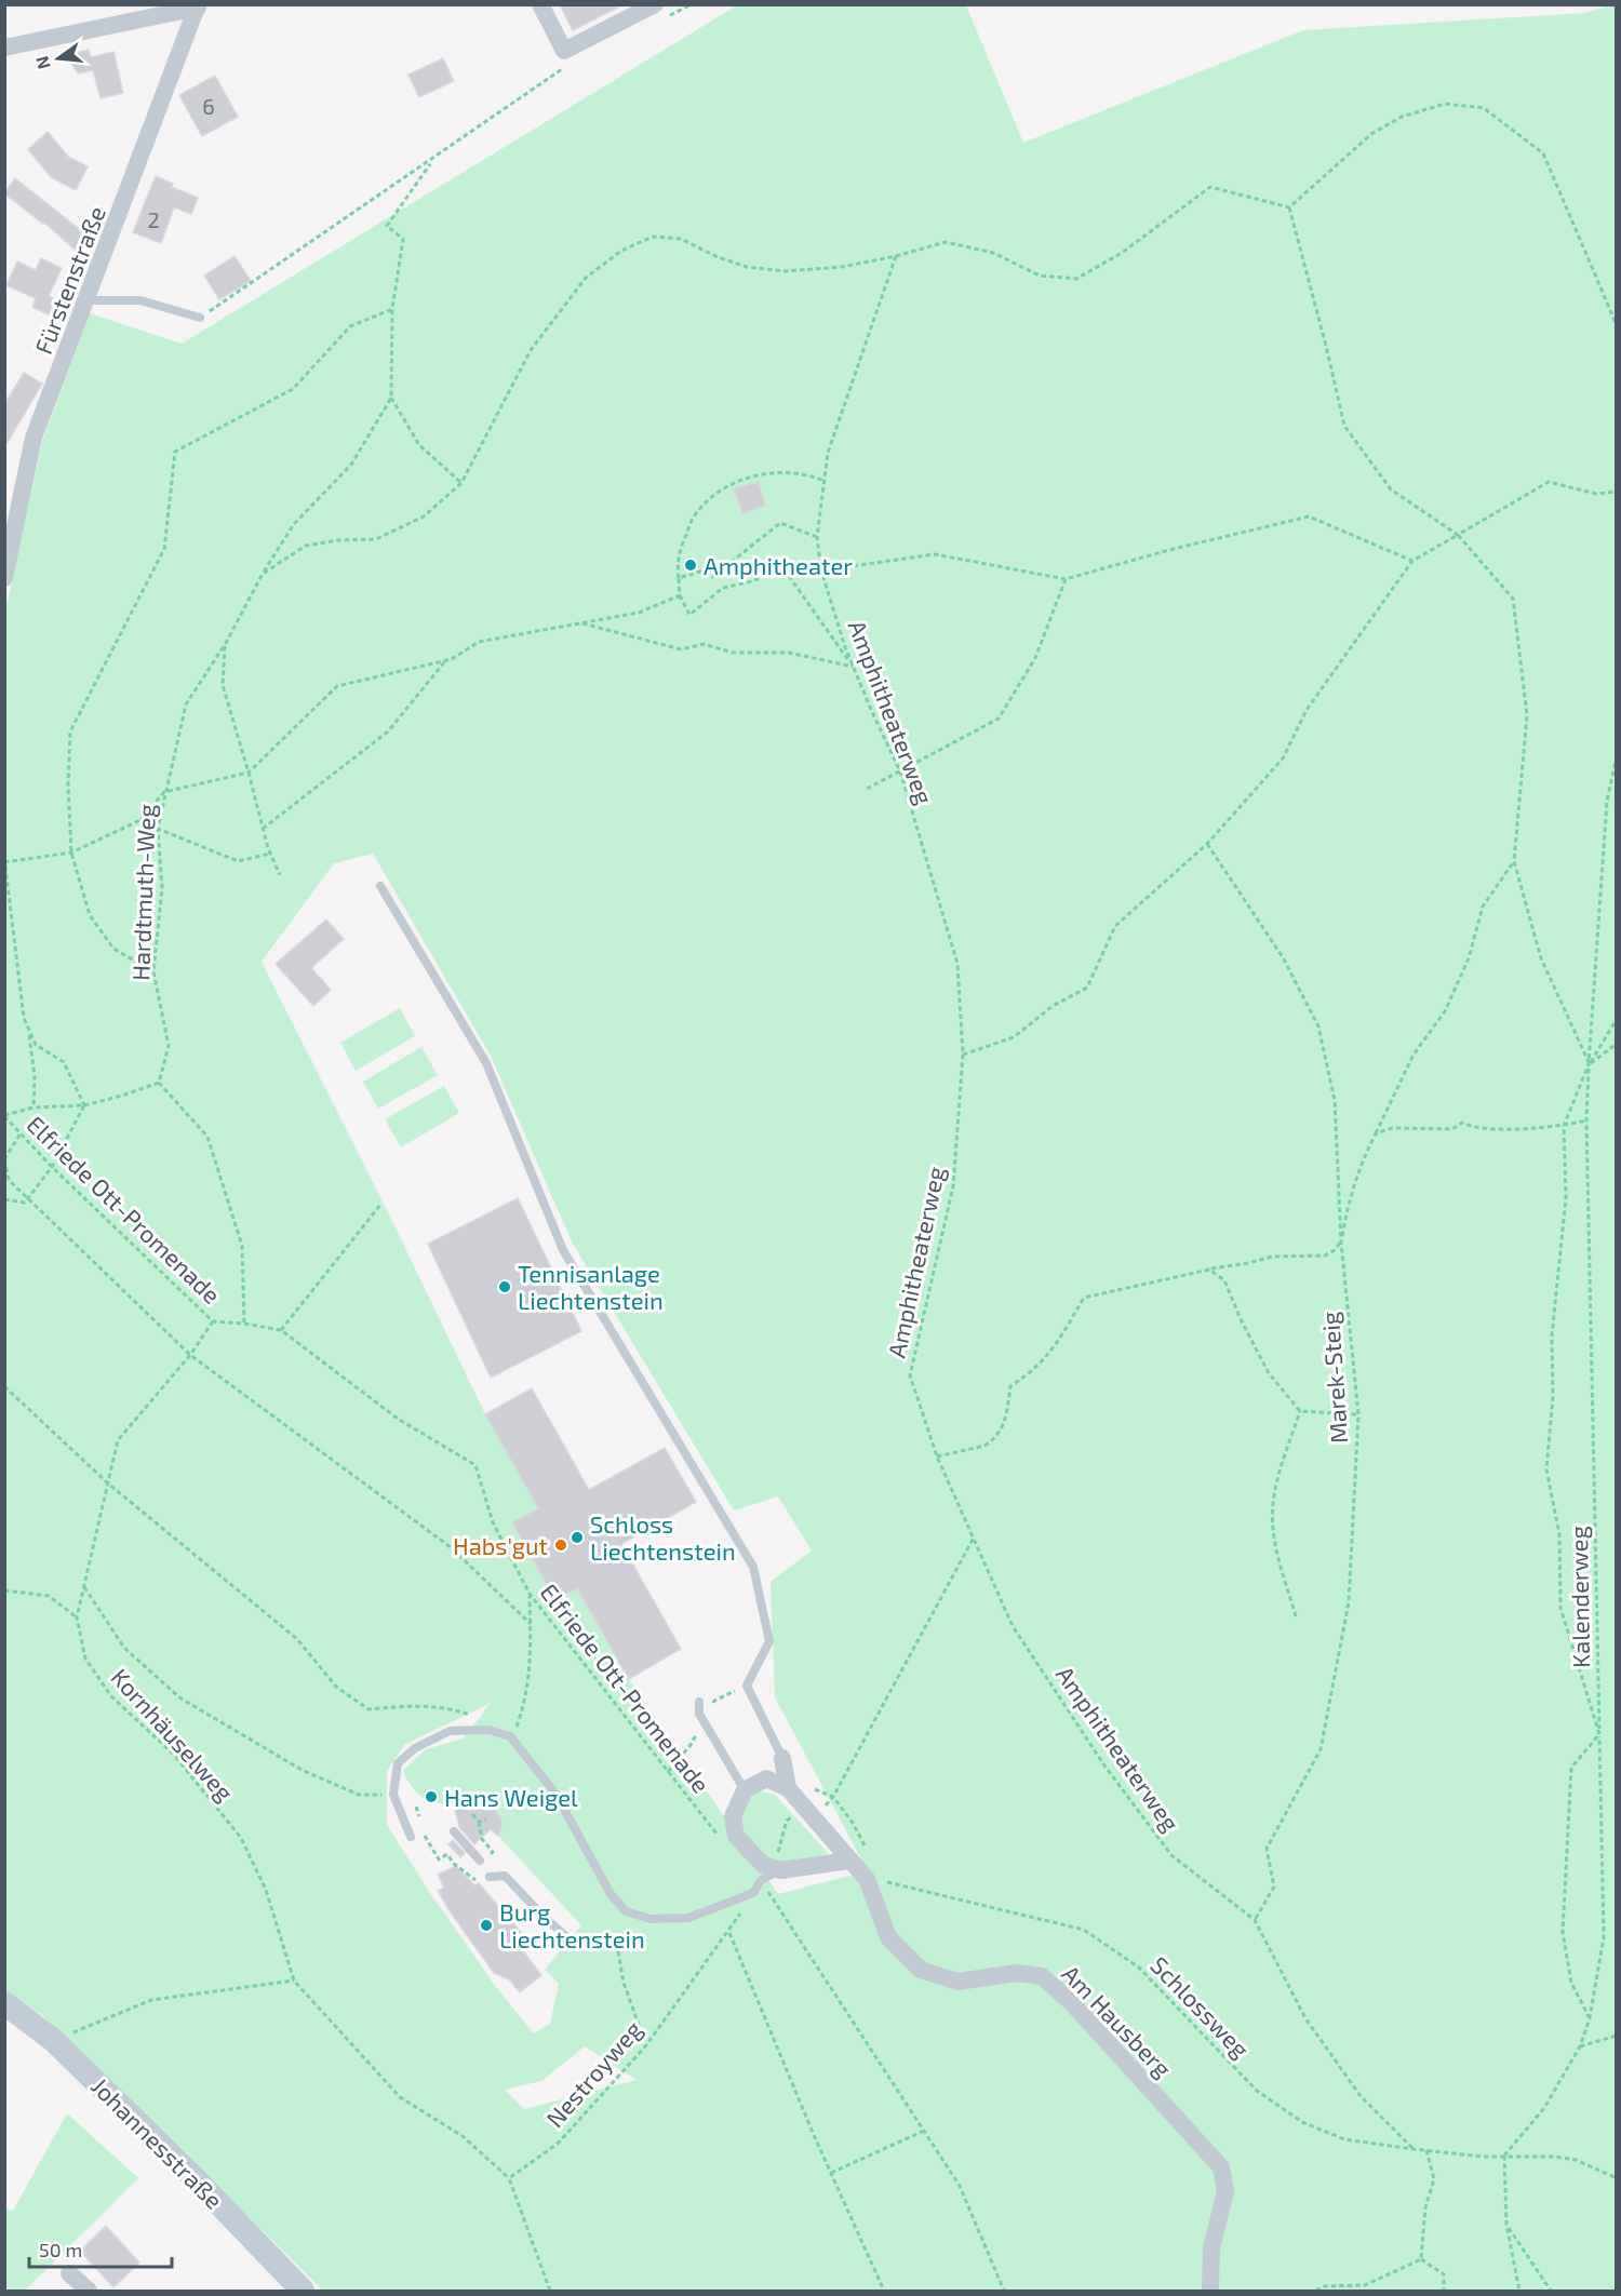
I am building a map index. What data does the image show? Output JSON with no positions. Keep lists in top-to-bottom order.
{
  "streets": {
    "main road": ["Johannesstraße"],
    "street": ["Fürstenstraße", "Am Hausberg"],
    "path": [
      "Amphitheaterweg",
      "Hardtmuth-Weg",
      "Elfriede Ott-Promenade",
      "Marek-Steig",
      "Kalenderweg",
      "Kornhäuselweg",
      "Schlossweg",
      "Nestroyweg"
    ]
  },
  "crossings": [
    ["Amphitheaterweg", "Hardtmuth-Weg"],
    ["Amphitheaterweg", "Marek-Steig"],
    ["Amphitheaterweg", "Schlossweg"],
    ["Elfriede Ott-Promenade", "Kornhäuselweg"],
    ["Kalenderweg", "Schlossweg"],
    ["Kornhäuselweg", "Nestroyweg"],
    ["Schlossweg", "Am Hausberg"]
  ],
  "places": [
    "Amphitheater",
    "Tennisanlage Liechtenstein",
    "Schloss Liechtenstein",
    "Habs'gut",
    "Hans Weigel",
    "Burg Liechtenstein"
  ],
  "house_numbers": ["6", "2"],
  "scale_bar": "50 m",
  "north": "left"
}
